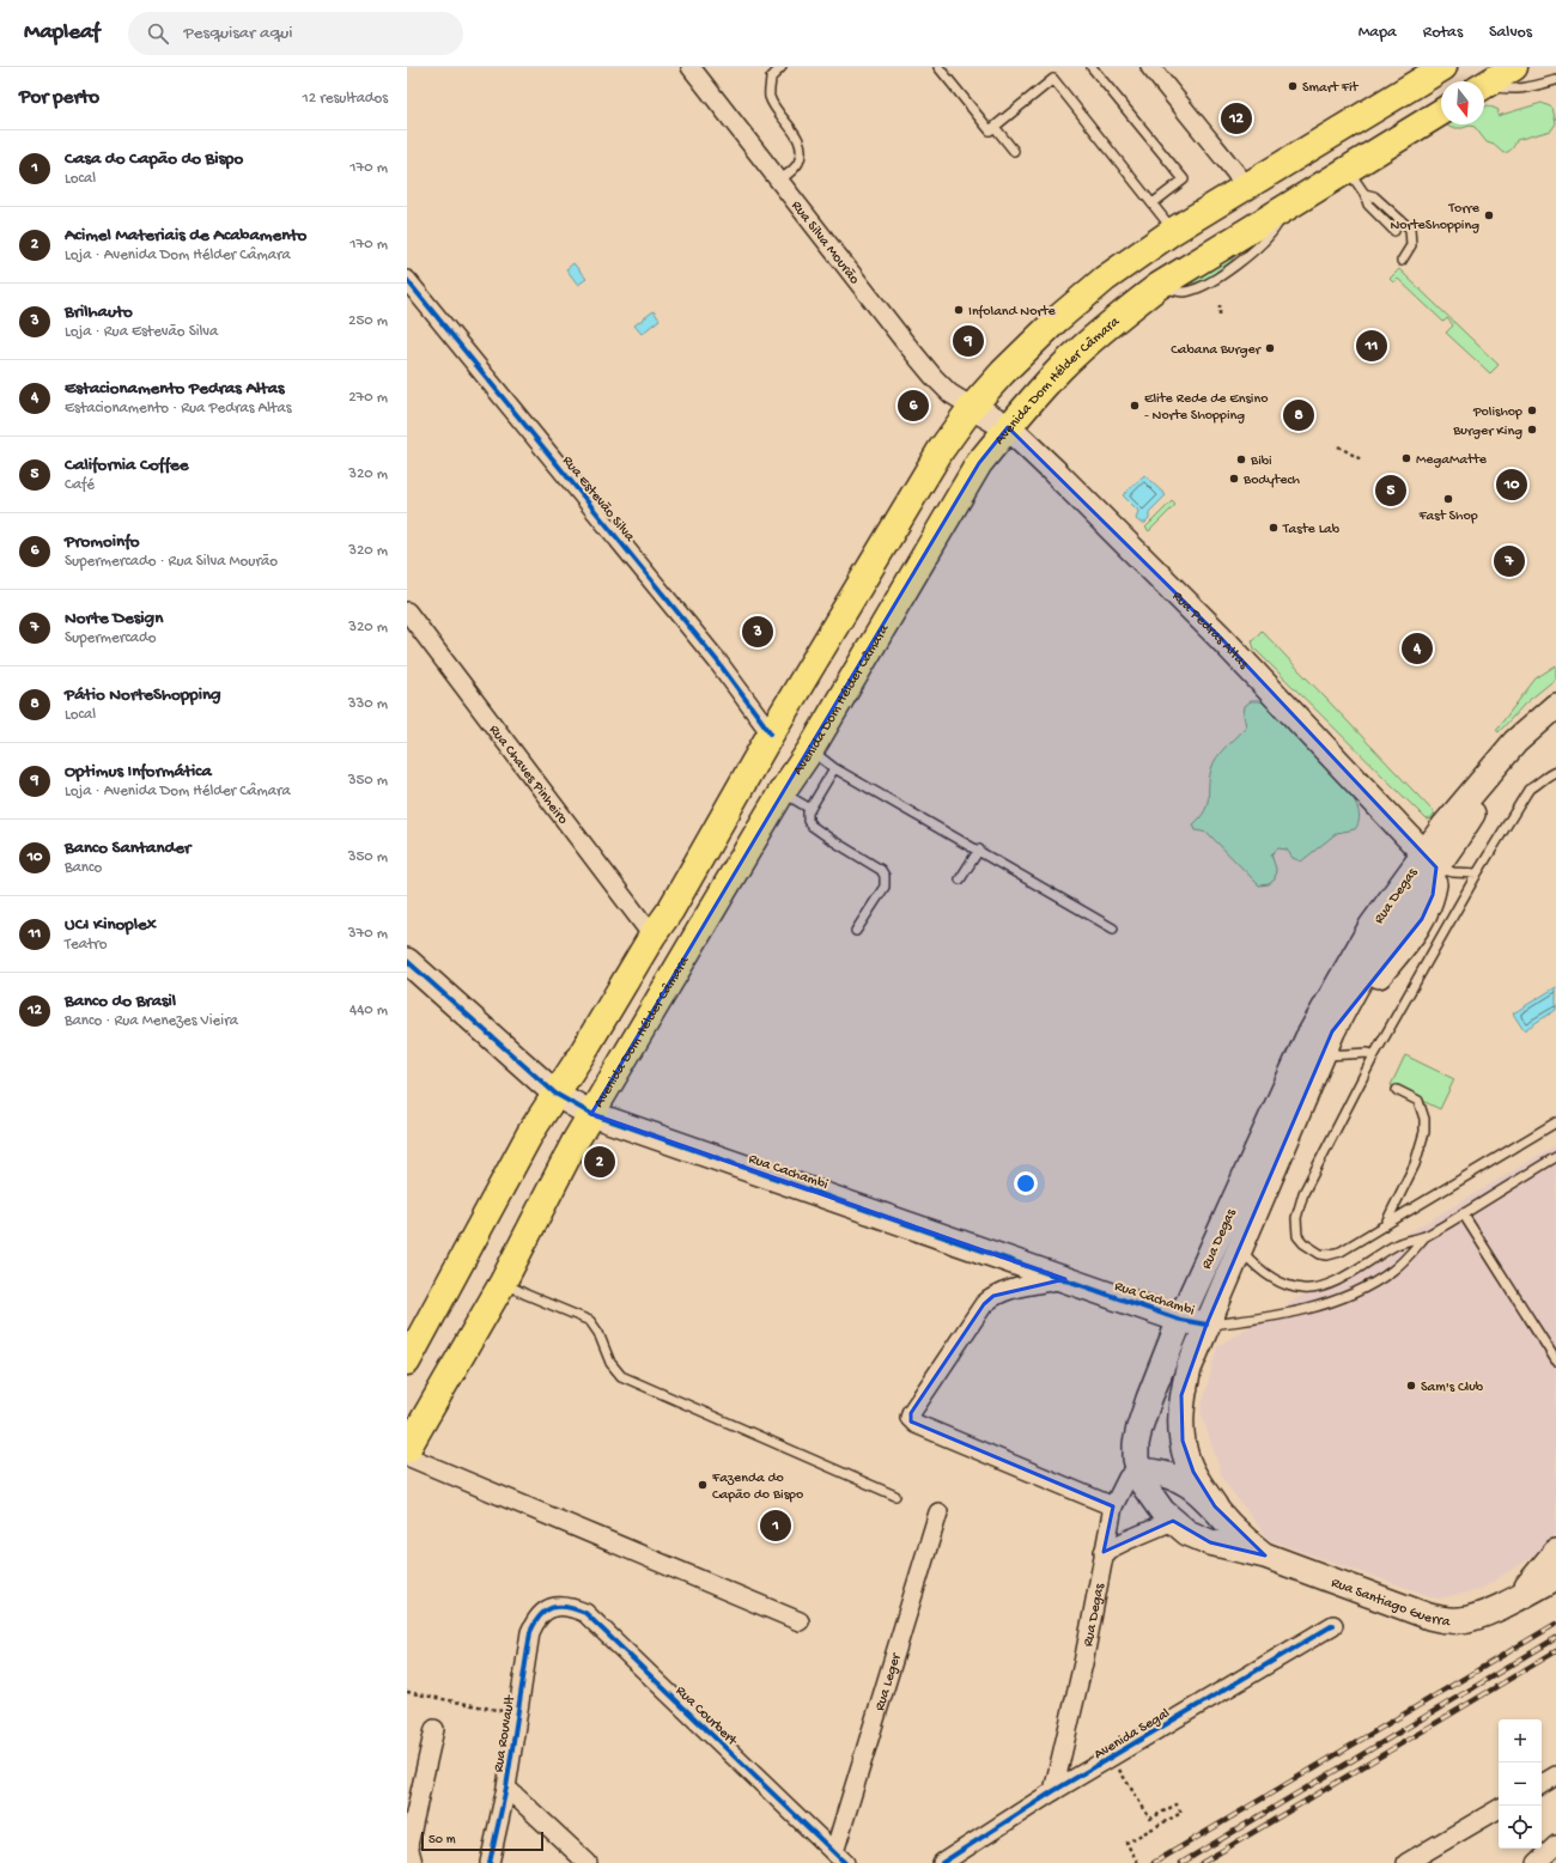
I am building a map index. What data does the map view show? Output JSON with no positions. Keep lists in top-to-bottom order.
{
  "streets": {
    "main road": [
      "Avenida Dom Hélder Câmara",
      "Rua Pedras Altas",
      "Rua Degas",
      "Rua Cachambi",
      "Rua Santiago Guerra"
    ],
    "street": [
      "Rua Silva Mourão",
      "Rua Estevão Silva",
      "Rua Chaves Pinheiro",
      "Rua Leger",
      "Rua Courbert",
      "Avenida Segal",
      "Rua Rouvault"
    ]
  },
  "crossings": [
    ["Rua Silva Mourão", "Rua Pedras Altas"],
    ["Avenida Dom Hélder Câmara", "Rua Pedras Altas"],
    ["Avenida Dom Hélder Câmara", "Rua Cachambi"],
    ["Rua Pedras Altas", "Rua Degas"],
    ["Rua Degas", "Rua Cachambi"],
    ["Rua Degas", "Rua Santiago Guerra"],
    ["Rua Degas", "Avenida Segal"],
    ["Rua Leger", "Rua Courbert"],
    ["Rua Courbert", "Rua Rouvault"]
  ],
  "places": [
    "Smart Fit",
    "Torre NorteShopping",
    "Infoland Norte",
    "Cabana Burger",
    "Elite Rede de Ensino - Norte Shopping",
    "Polishop",
    "Burger King",
    "MegaMatte",
    "Bibi",
    "Bodytech",
    "Fast Shop",
    "Taste Lab",
    "Sam's Club",
    "Fazenda do Capão do Bispo"
  ],
  "scale_bar": "50 m",
  "north": "bottom",
  "page": {
    "header": "Mapleaf",
    "search": "Pesquisar aqui",
    "nav": ["Mapa", "Rotas", "Salvos"],
    "heading": ["Por perto", "12 resultados"],
    "pins": [
      "12",
      "9",
      "11",
      "6",
      "8",
      "10",
      "5",
      "7",
      "3",
      "4",
      "2",
      "1"
    ],
    "list": [
      {
        "mark": "1",
        "name": "Casa do Capão do Bispo",
        "note": "Local",
        "value": "170 m"
      },
      {
        "mark": "2",
        "name": "Acimel Materiais de Acabamento",
        "note": "Loja · Avenida Dom Hélder Câmara",
        "value": "170 m"
      },
      {
        "mark": "3",
        "name": "Brilhauto",
        "note": "Loja · Rua Estevão Silva",
        "value": "250 m"
      },
      {
        "mark": "4",
        "name": "Estacionamento Pedras Altas",
        "note": "Estacionamento · Rua Pedras Altas",
        "value": "270 m"
      },
      {
        "mark": "5",
        "name": "California Coffee",
        "note": "Café",
        "value": "320 m"
      },
      {
        "mark": "6",
        "name": "Promoinfo",
        "note": "Supermercado · Rua Silva Mourão",
        "value": "320 m"
      },
      {
        "mark": "7",
        "name": "Norte Design",
        "note": "Supermercado",
        "value": "320 m"
      },
      {
        "mark": "8",
        "name": "Pátio NorteShopping",
        "note": "Local",
        "value": "330 m"
      },
      {
        "mark": "9",
        "name": "Optimus Informática",
        "note": "Loja · Avenida Dom Hélder Câmara",
        "value": "350 m"
      },
      {
        "mark": "10",
        "name": "Banco Santander",
        "note": "Banco",
        "value": "350 m"
      },
      {
        "mark": "11",
        "name": "UCI Kinoplex",
        "note": "Teatro",
        "value": "370 m"
      },
      {
        "mark": "12",
        "name": "Banco do Brasil",
        "note": "Banco · Rua Menezes Vieira",
        "value": "440 m"
      }
    ],
    "map_buttons": ["+", "−"],
    "scale": "50 m"
  }
}
